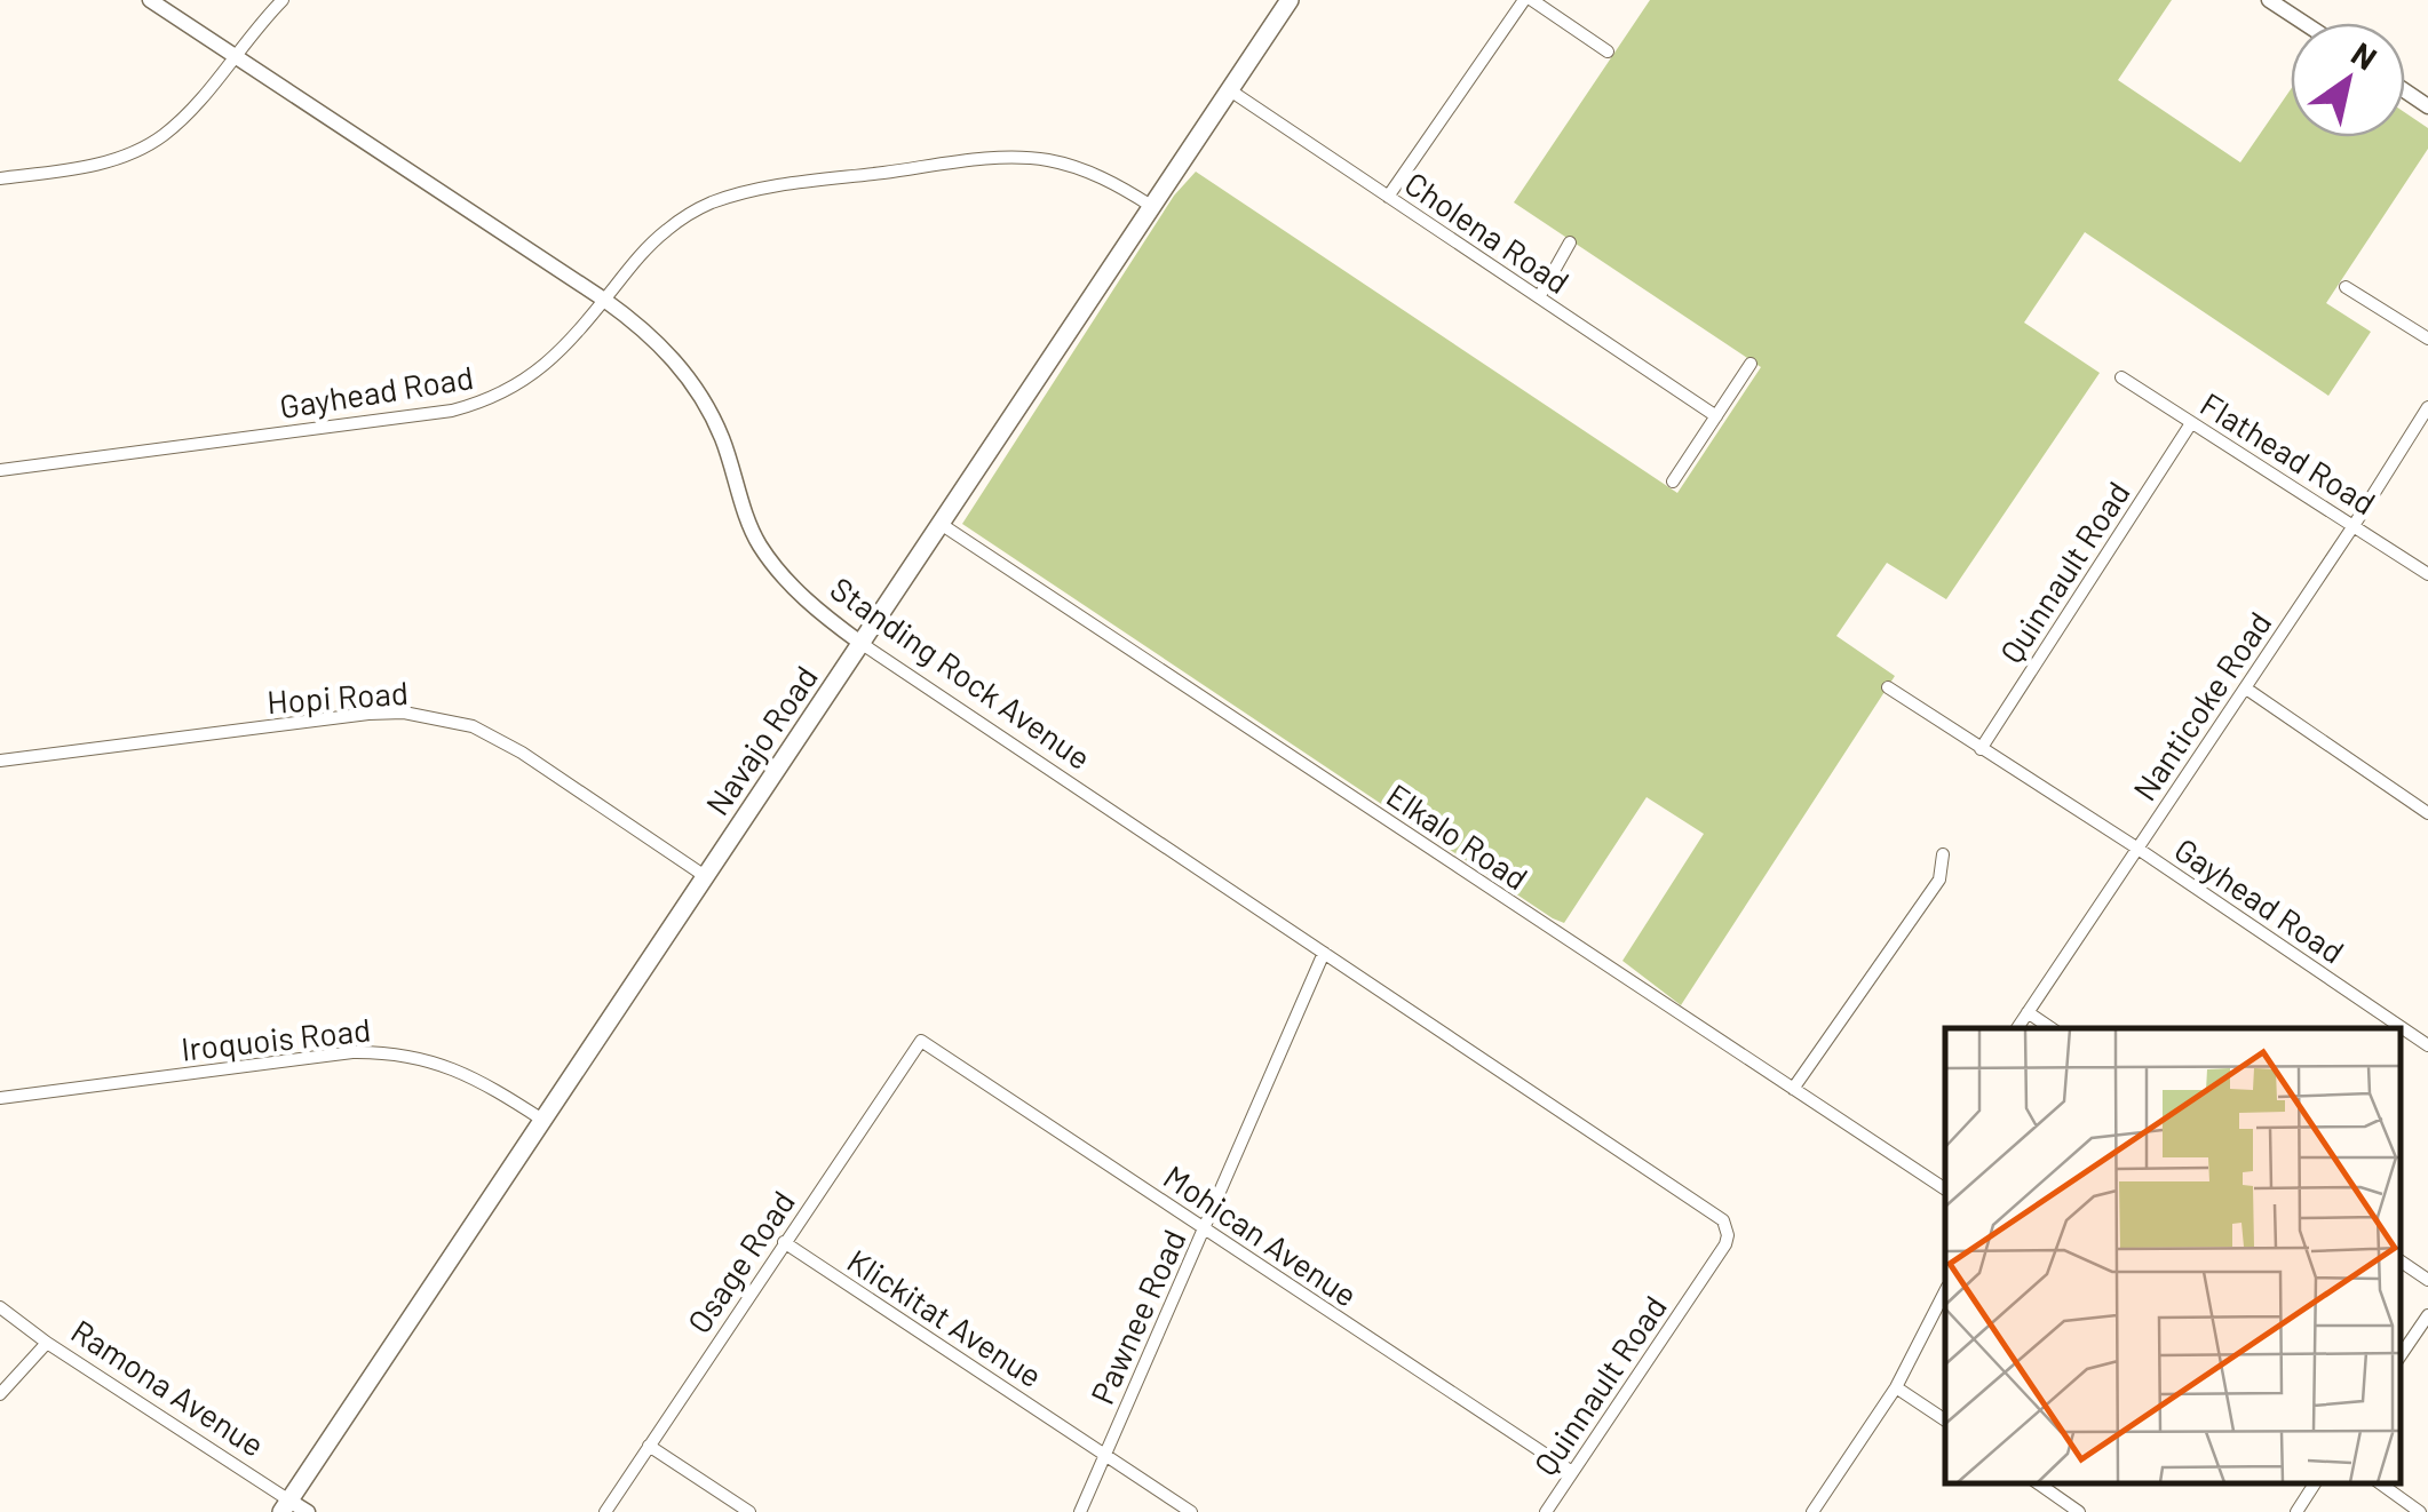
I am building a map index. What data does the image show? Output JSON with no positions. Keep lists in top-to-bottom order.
{
  "streets": {
    "main road": ["Navajo Road"],
    "street": [
      "Cholena Road",
      "Gayhead Road",
      "Flathead Road",
      "Quinnault Road",
      "Standing Rock Avenue",
      "Hopi Road",
      "Nanticoke Road",
      "Elkalo Road",
      "Iroquois Road",
      "Mohican Avenue",
      "Osage Road",
      "Pawnee Road",
      "Klickitat Avenue",
      "Ramona Avenue"
    ]
  },
  "crossings": [
    ["Cholena Road", "Navajo Road"],
    ["Gayhead Road", "Quinnault Road"],
    ["Gayhead Road", "Standing Rock Avenue"],
    ["Gayhead Road", "Nanticoke Road"],
    ["Gayhead Road", "Navajo Road"],
    ["Flathead Road", "Quinnault Road"],
    ["Flathead Road", "Nanticoke Road"],
    ["Quinnault Road", "Standing Rock Avenue"],
    ["Quinnault Road", "Mohican Avenue"],
    ["Standing Rock Avenue", "Navajo Road"],
    ["Standing Rock Avenue", "Pawnee Road"],
    ["Hopi Road", "Navajo Road"],
    ["Navajo Road", "Elkalo Road"],
    ["Navajo Road", "Iroquois Road"],
    ["Navajo Road", "Ramona Avenue"],
    ["Mohican Avenue", "Osage Road"],
    ["Mohican Avenue", "Pawnee Road"],
    ["Osage Road", "Klickitat Avenue"],
    ["Pawnee Road", "Klickitat Avenue"]
  ],
  "north": "top right"
}
